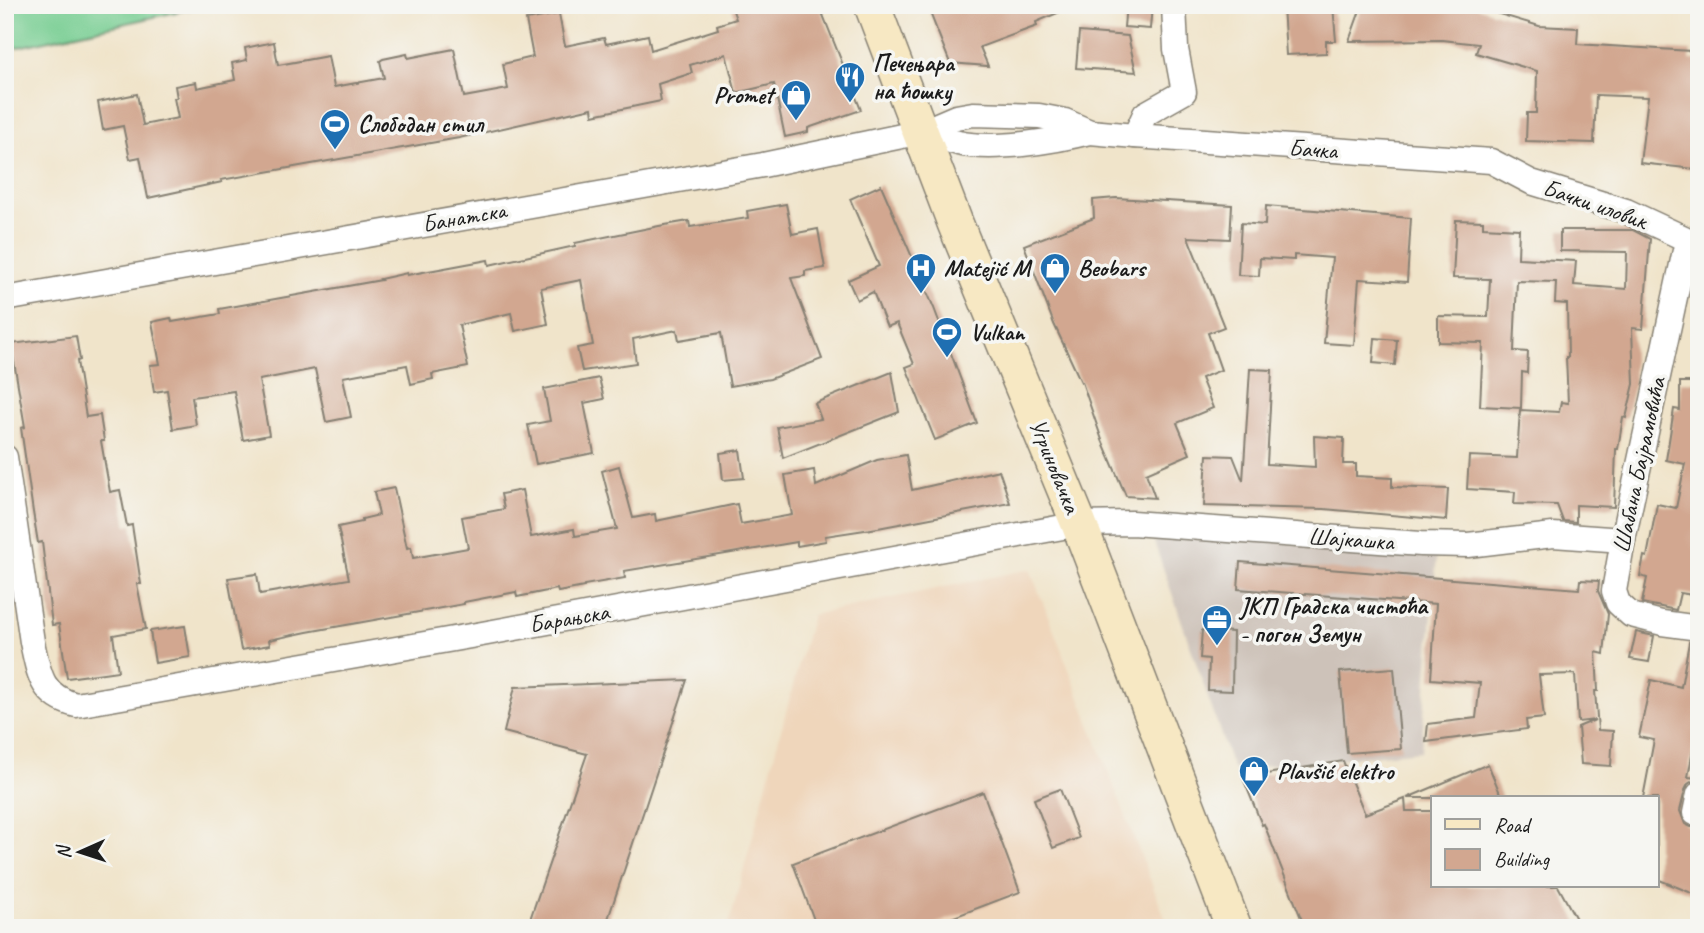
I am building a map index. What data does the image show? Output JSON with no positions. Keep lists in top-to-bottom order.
{
  "streets": {
    "main road": ["Угриновачка"],
    "street": [
      "Бачка",
      "Бачки иловик",
      "Банатска",
      "Шабана Бајрамовића",
      "Шајкашка",
      "Барањска"
    ]
  },
  "crossings": [
    ["Бачка", "Бачки иловик"],
    ["Бачка", "Банатска"],
    ["Бачка", "Угриновачка"],
    ["Бачки иловик", "Шабана Бајрамовића"],
    ["Банатска", "Угриновачка"],
    ["Шабана Бајрамовића", "Шајкашка"],
    ["Угриновачка", "Шајкашка"],
    ["Угриновачка", "Барањска"],
    ["Шајкашка", "Барањска"]
  ],
  "places": {
    "restaurant": ["Печењара на ћошку"],
    "shop": ["Promet", "Beobars", "Plavšić elektro"],
    "sports": ["Слободан стил", "Vulkan"],
    "hospital": ["Matejić M"],
    "office": ["ЈКП Градска чистоћа - погон Земун"]
  },
  "legend": ["Road", "Building"],
  "north": "left"
}
